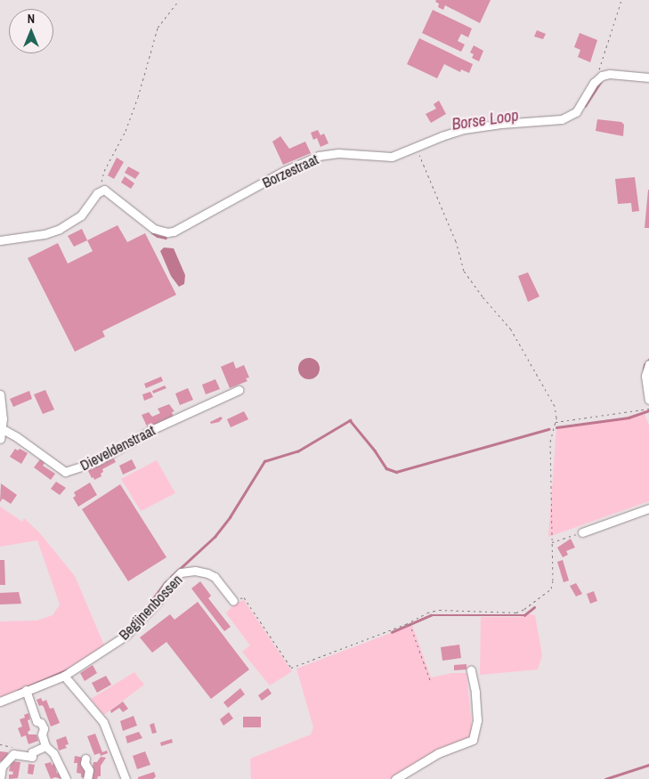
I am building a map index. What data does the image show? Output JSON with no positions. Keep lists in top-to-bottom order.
{
  "streets": {
    "street": ["Borzestraat", "Dieveldenstraat", "Begijnenbossen"]
  },
  "water": ["Borse Loop"],
  "north": "top"
}
